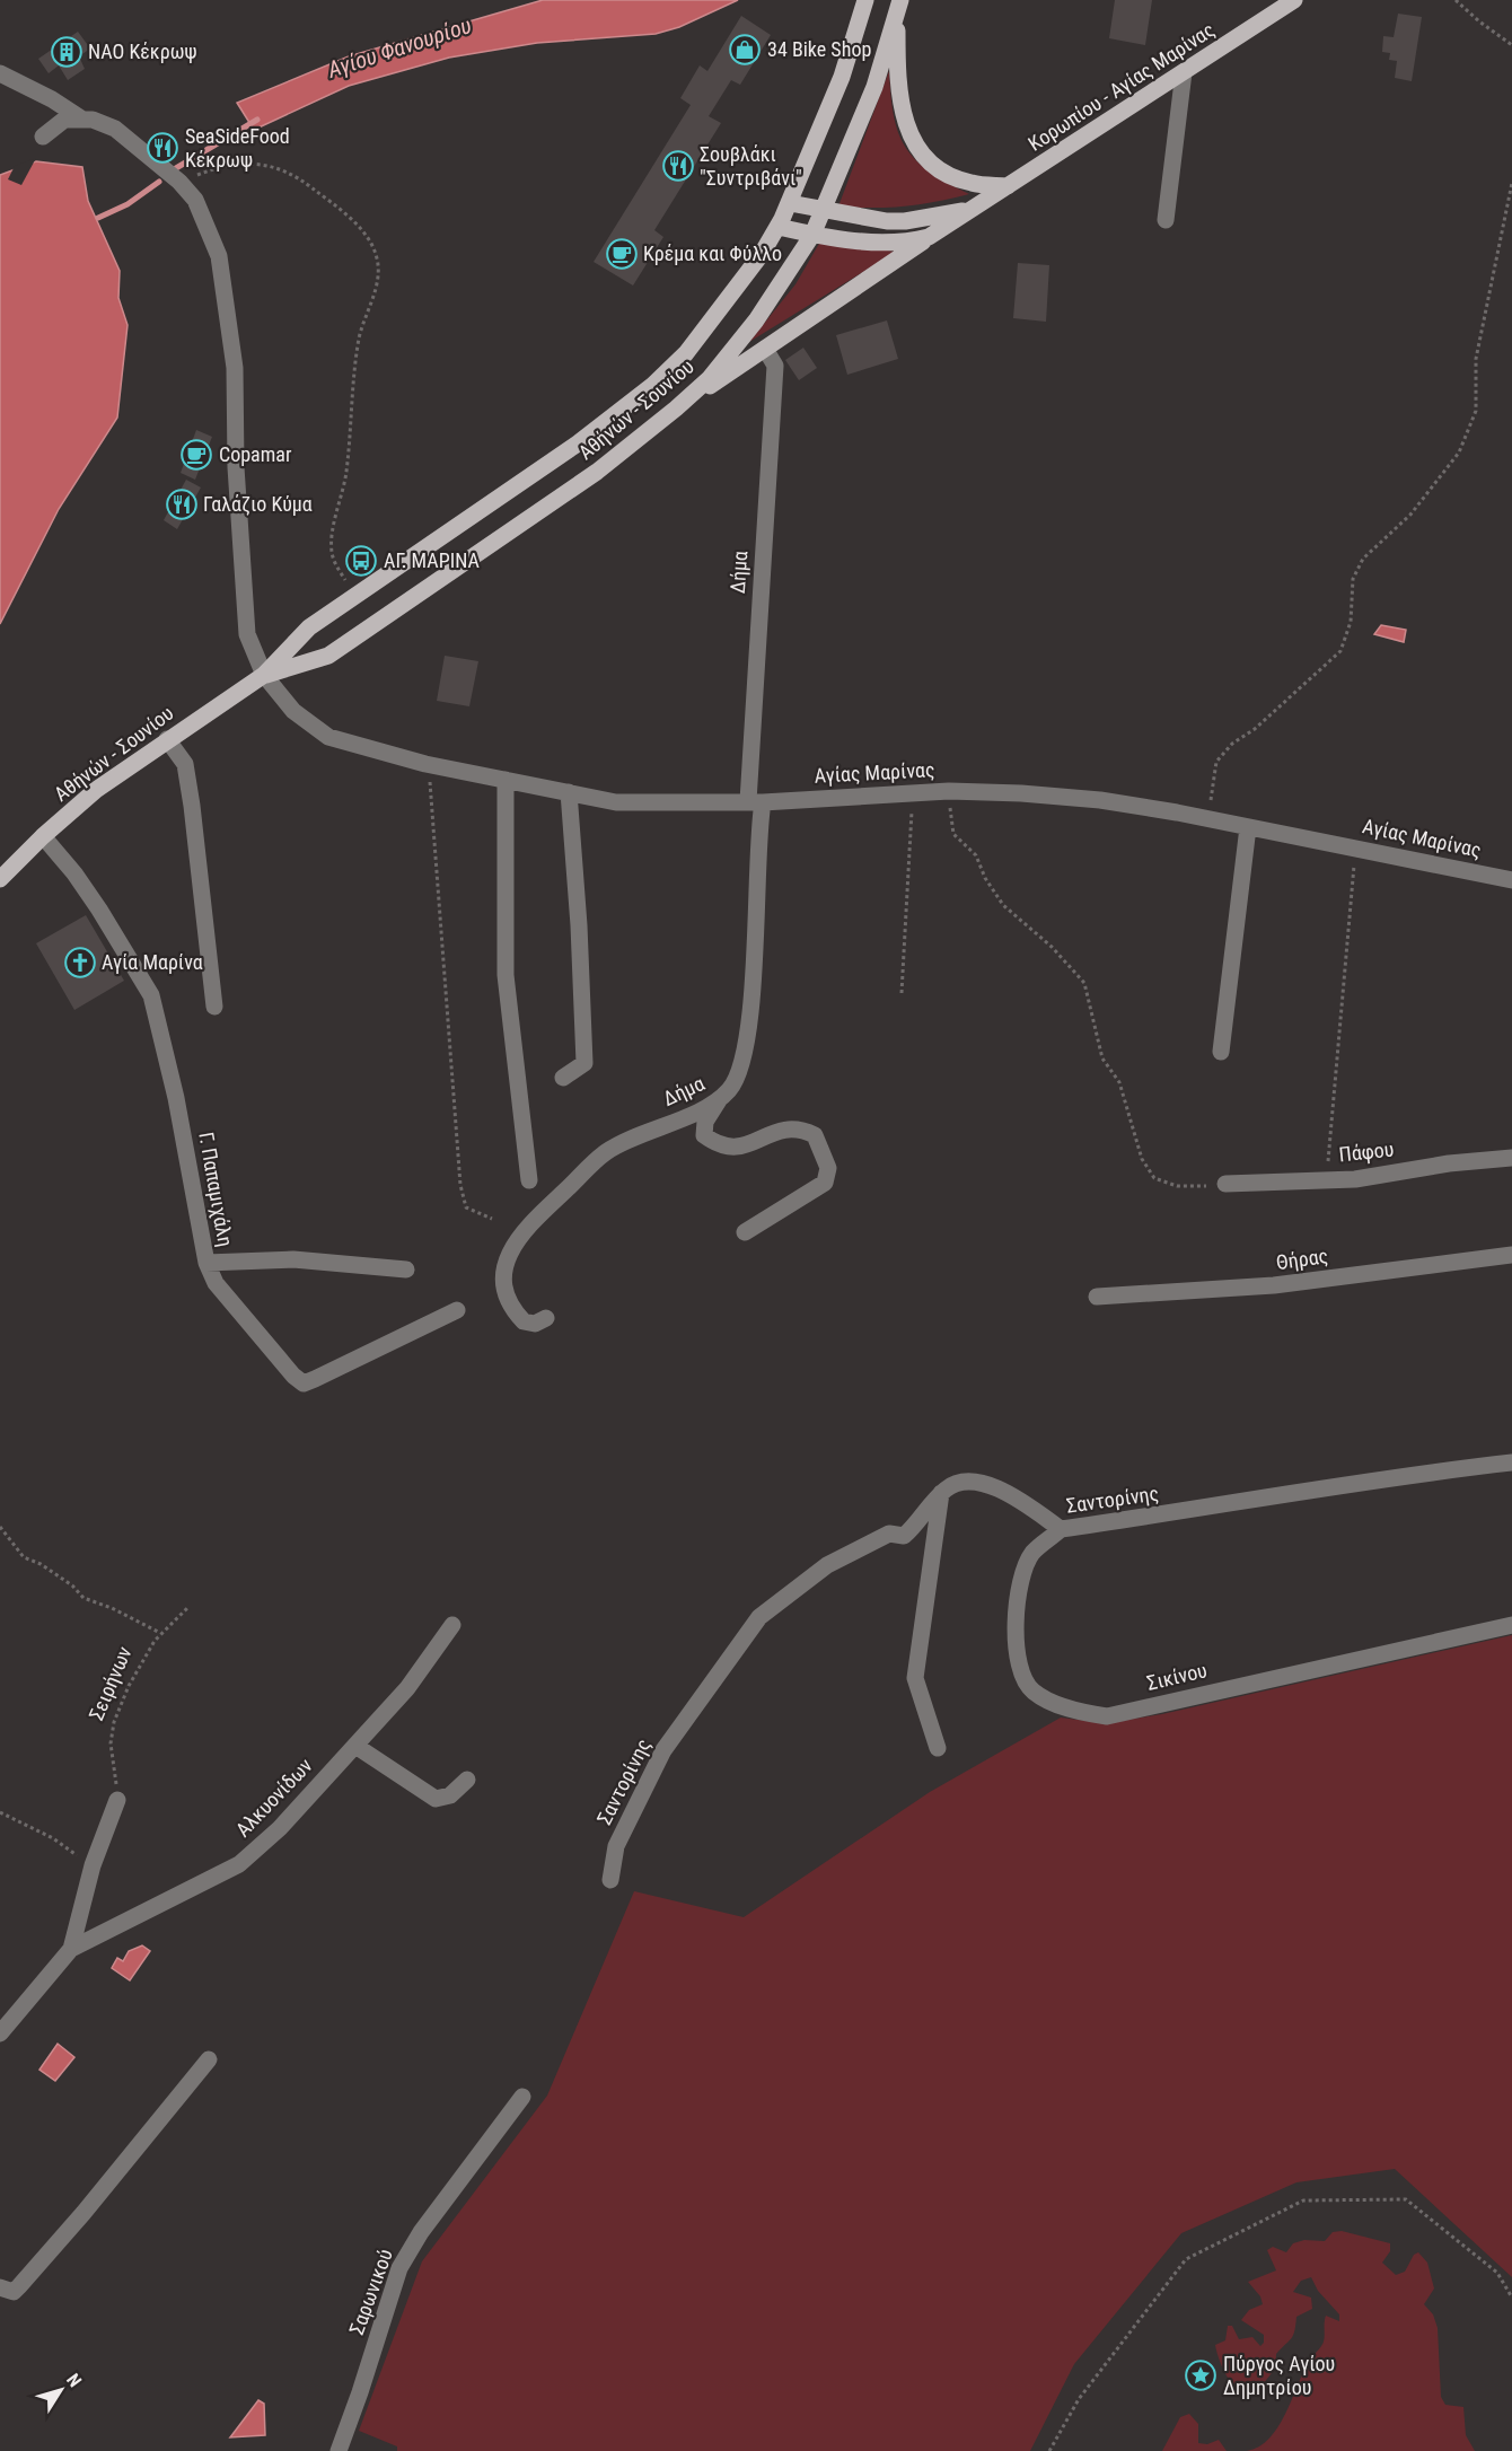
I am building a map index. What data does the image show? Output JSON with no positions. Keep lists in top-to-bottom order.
{
  "streets": {
    "main road": ["Κορωπίου - Αγίας Μαρίνας", "Αθήνών - Σουνίου"],
    "street": [
      "Δήμα",
      "Αγίας Μαρίνας",
      "Πάφου",
      "Γ. Παπαμιχάλη",
      "Θήρας",
      "Σαντορίνης",
      "Σικίνου",
      "Αλκυονίδων",
      "Σαρωνικού"
    ],
    "path": ["Σειρήνων"]
  },
  "crossings": [
    ["Κορωπίου - Αγίας Μαρίνας", "Αθήνών - Σουνίου"],
    ["Αθήνών - Σουνίου", "Αγίας Μαρίνας"],
    ["Αθήνών - Σουνίου", "Γ. Παπαμιχάλη"],
    ["Δήμα", "Αγίας Μαρίνας"],
    ["Σαντορίνης", "Σικίνου"]
  ],
  "water": ["Αγίου Φανουρίου"],
  "places": {
    "shop": ["34 Bike Shop"],
    "building": ["ΝΑΟ Κέκρωψ"],
    "restaurant": ["SeaSideFood Κέκρωψ", "Σουβλάκι \"Συντριβάνι\"", "Γαλάζιο Κύμα"],
    "cafe": ["Κρέμα και Φύλλο", "Copamar"],
    "bus stop": ["ΑΓ. ΜΑΡΙΝΑ"],
    "church": ["Αγία Μαρίνα"],
    "place": ["Πύργος Αγίου Δημητρίου"]
  },
  "north": "top right"
}
